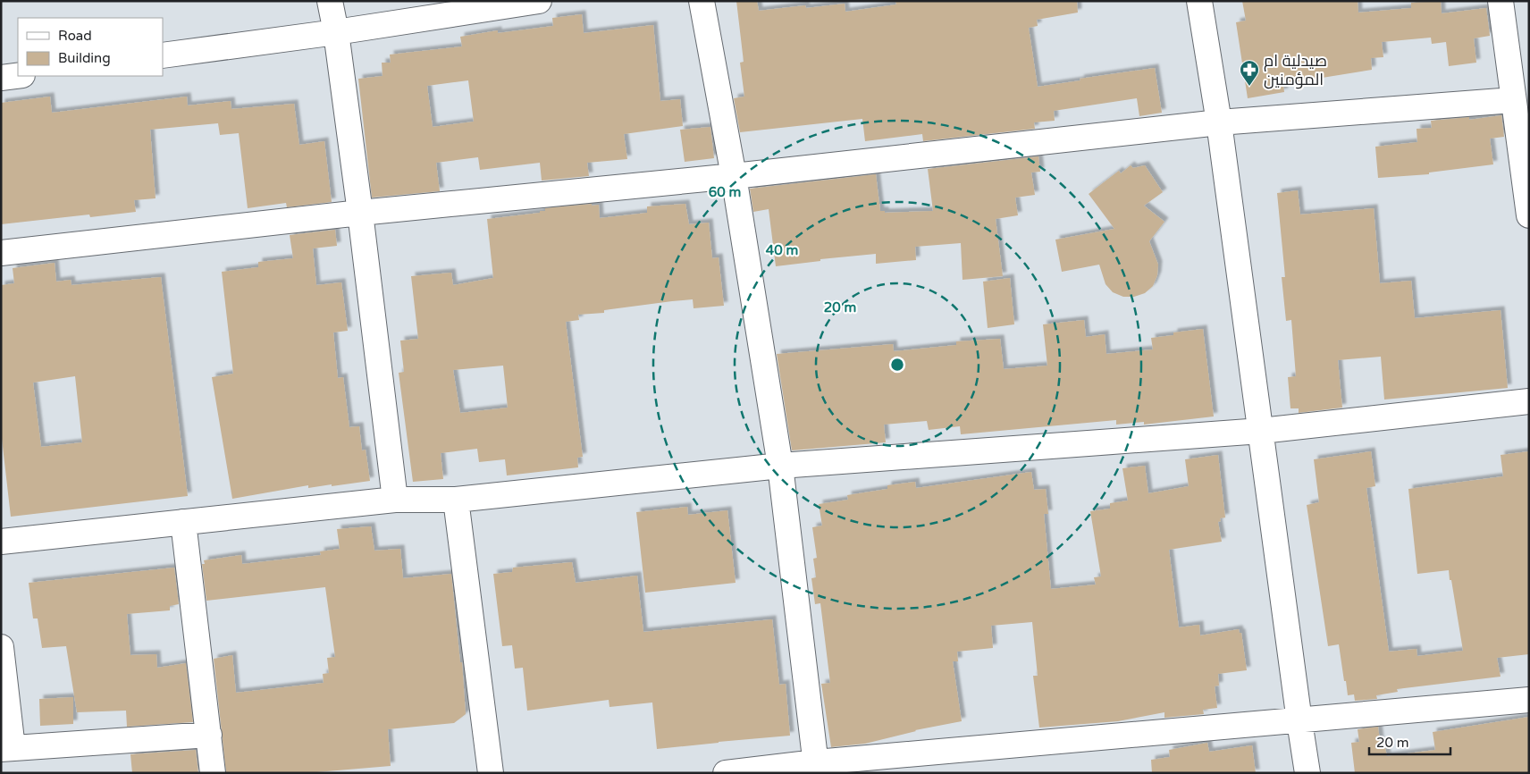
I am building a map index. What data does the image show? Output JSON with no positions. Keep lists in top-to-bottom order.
{
  "places": {
    "pharmacy": ["صيدلية ام المؤمنين"]
  },
  "legend": ["Road", "Building"],
  "scale_bar": "20 m",
  "rings": ["60 m", "40 m", "20 m"]
}
